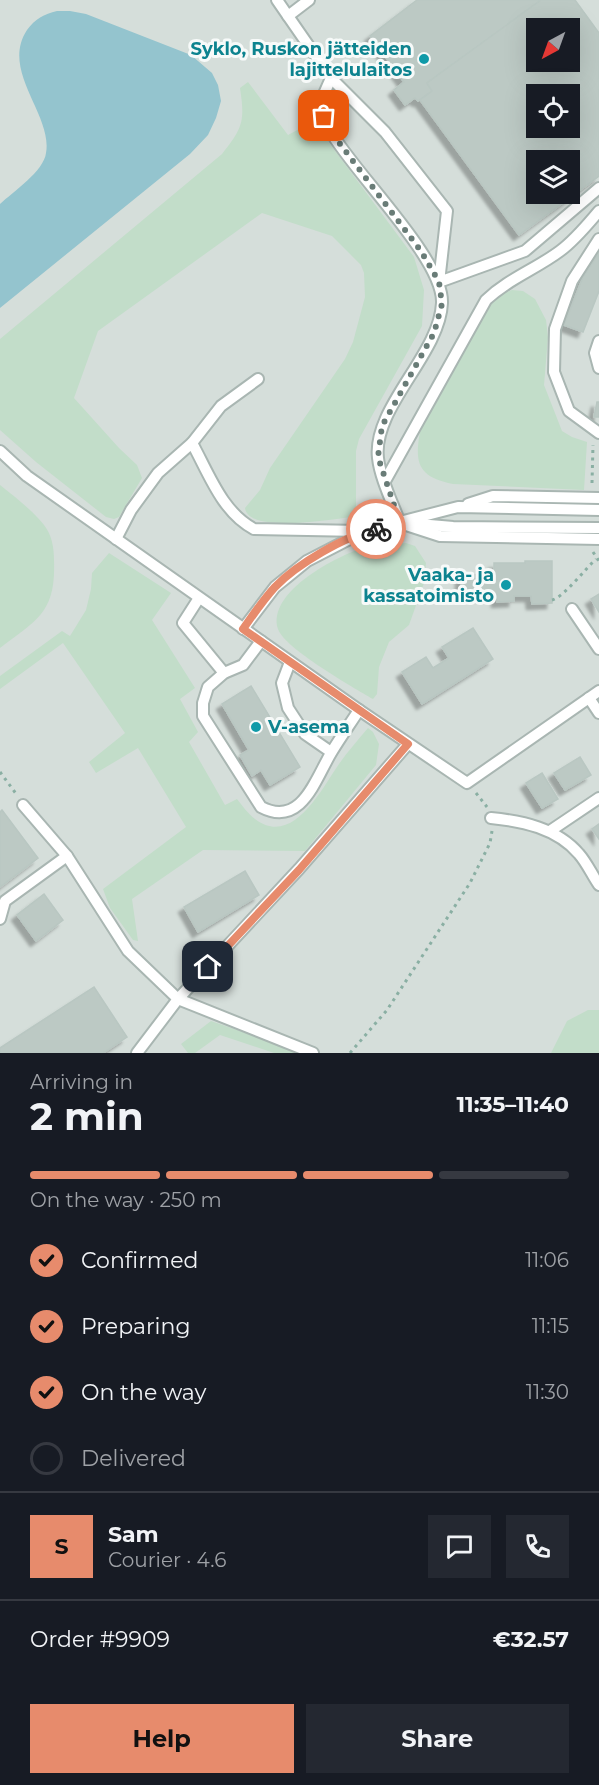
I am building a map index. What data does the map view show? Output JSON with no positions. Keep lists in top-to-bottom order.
{
  "places": ["Syklo, Ruskon jätteiden lajittelulaitos", "Vaaka- ja kassatoimisto", "V-asema"],
  "north": "bottom left",
  "page": {
    "heading": ["2 min", "Arriving in", "11:35–11:40"],
    "panel": [
      "Sam",
      "Courier · 4.6",
      "Order #9909",
      "€32.57"
    ],
    "bar": "On the way · 250 m",
    "list": [
      ["Confirmed", "11:06"],
      ["Preparing", "11:15"],
      ["On the way", "11:30"],
      "Delivered"
    ],
    "round": "S",
    "buttons": ["Help", "Share"]
  }
}
